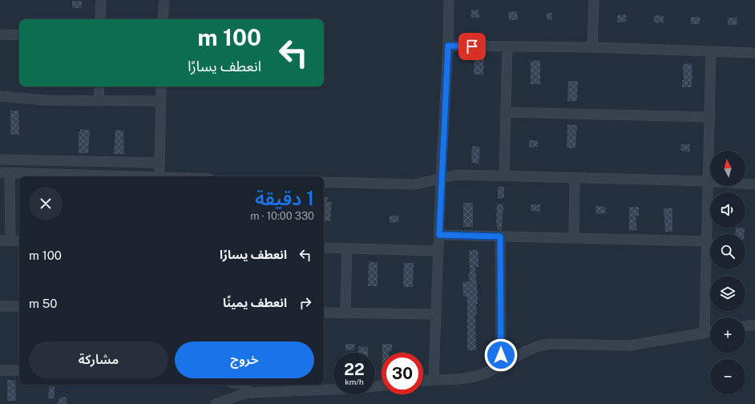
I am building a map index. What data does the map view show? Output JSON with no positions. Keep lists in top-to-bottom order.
{
  "north": "top",
  "page": {
    "turn": ["100 m", "انعطف يسارًا"],
    "map_buttons": ["+", "−"],
    "heading": ["1 دقيقة", "330 m · 10:00"],
    "list": [
      {
        "name": "انعطف يسارًا",
        "value": "100 m"
      },
      {
        "name": "انعطف يمينًا",
        "value": "50 m"
      }
    ],
    "buttons": ["خروج", "مشاركة"],
    "speed": "22 km/h",
    "limit": "30"
  }
}
